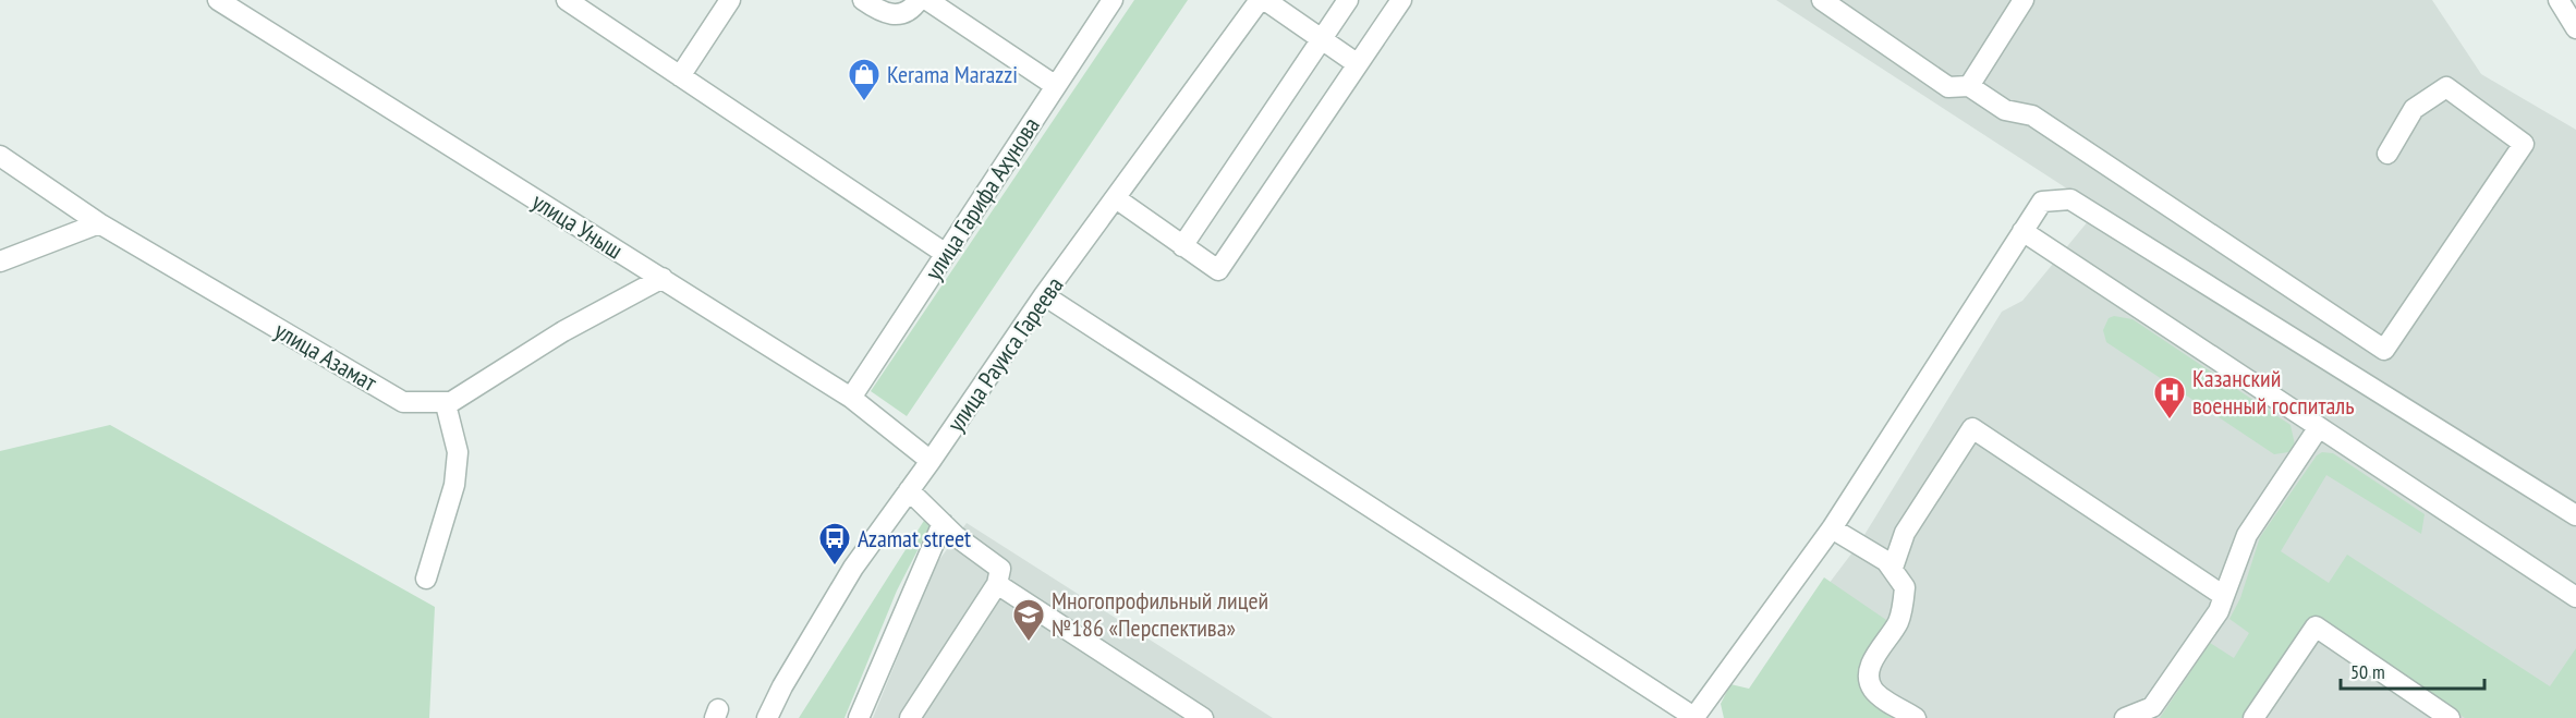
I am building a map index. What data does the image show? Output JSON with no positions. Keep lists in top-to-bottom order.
{
  "streets": {
    "street": [
      "улица Гарифа Ахунова",
      "улица Уныш",
      "улица Рауиса Гареева",
      "улица Азамат"
    ]
  },
  "crossings": [
    ["улица Гарифа Ахунова", "улица Уныш"],
    ["улица Уныш", "улица Рауиса Гареева"]
  ],
  "places": {
    "shop": ["Kerama Marazzi"],
    "hospital": ["Казанский военный госпиталь"],
    "bus stop": ["Azamat street"],
    "school or university": ["Многопрофильный лицей №186 «Перспектива»"]
  },
  "scale_bar": "50 m"
}
